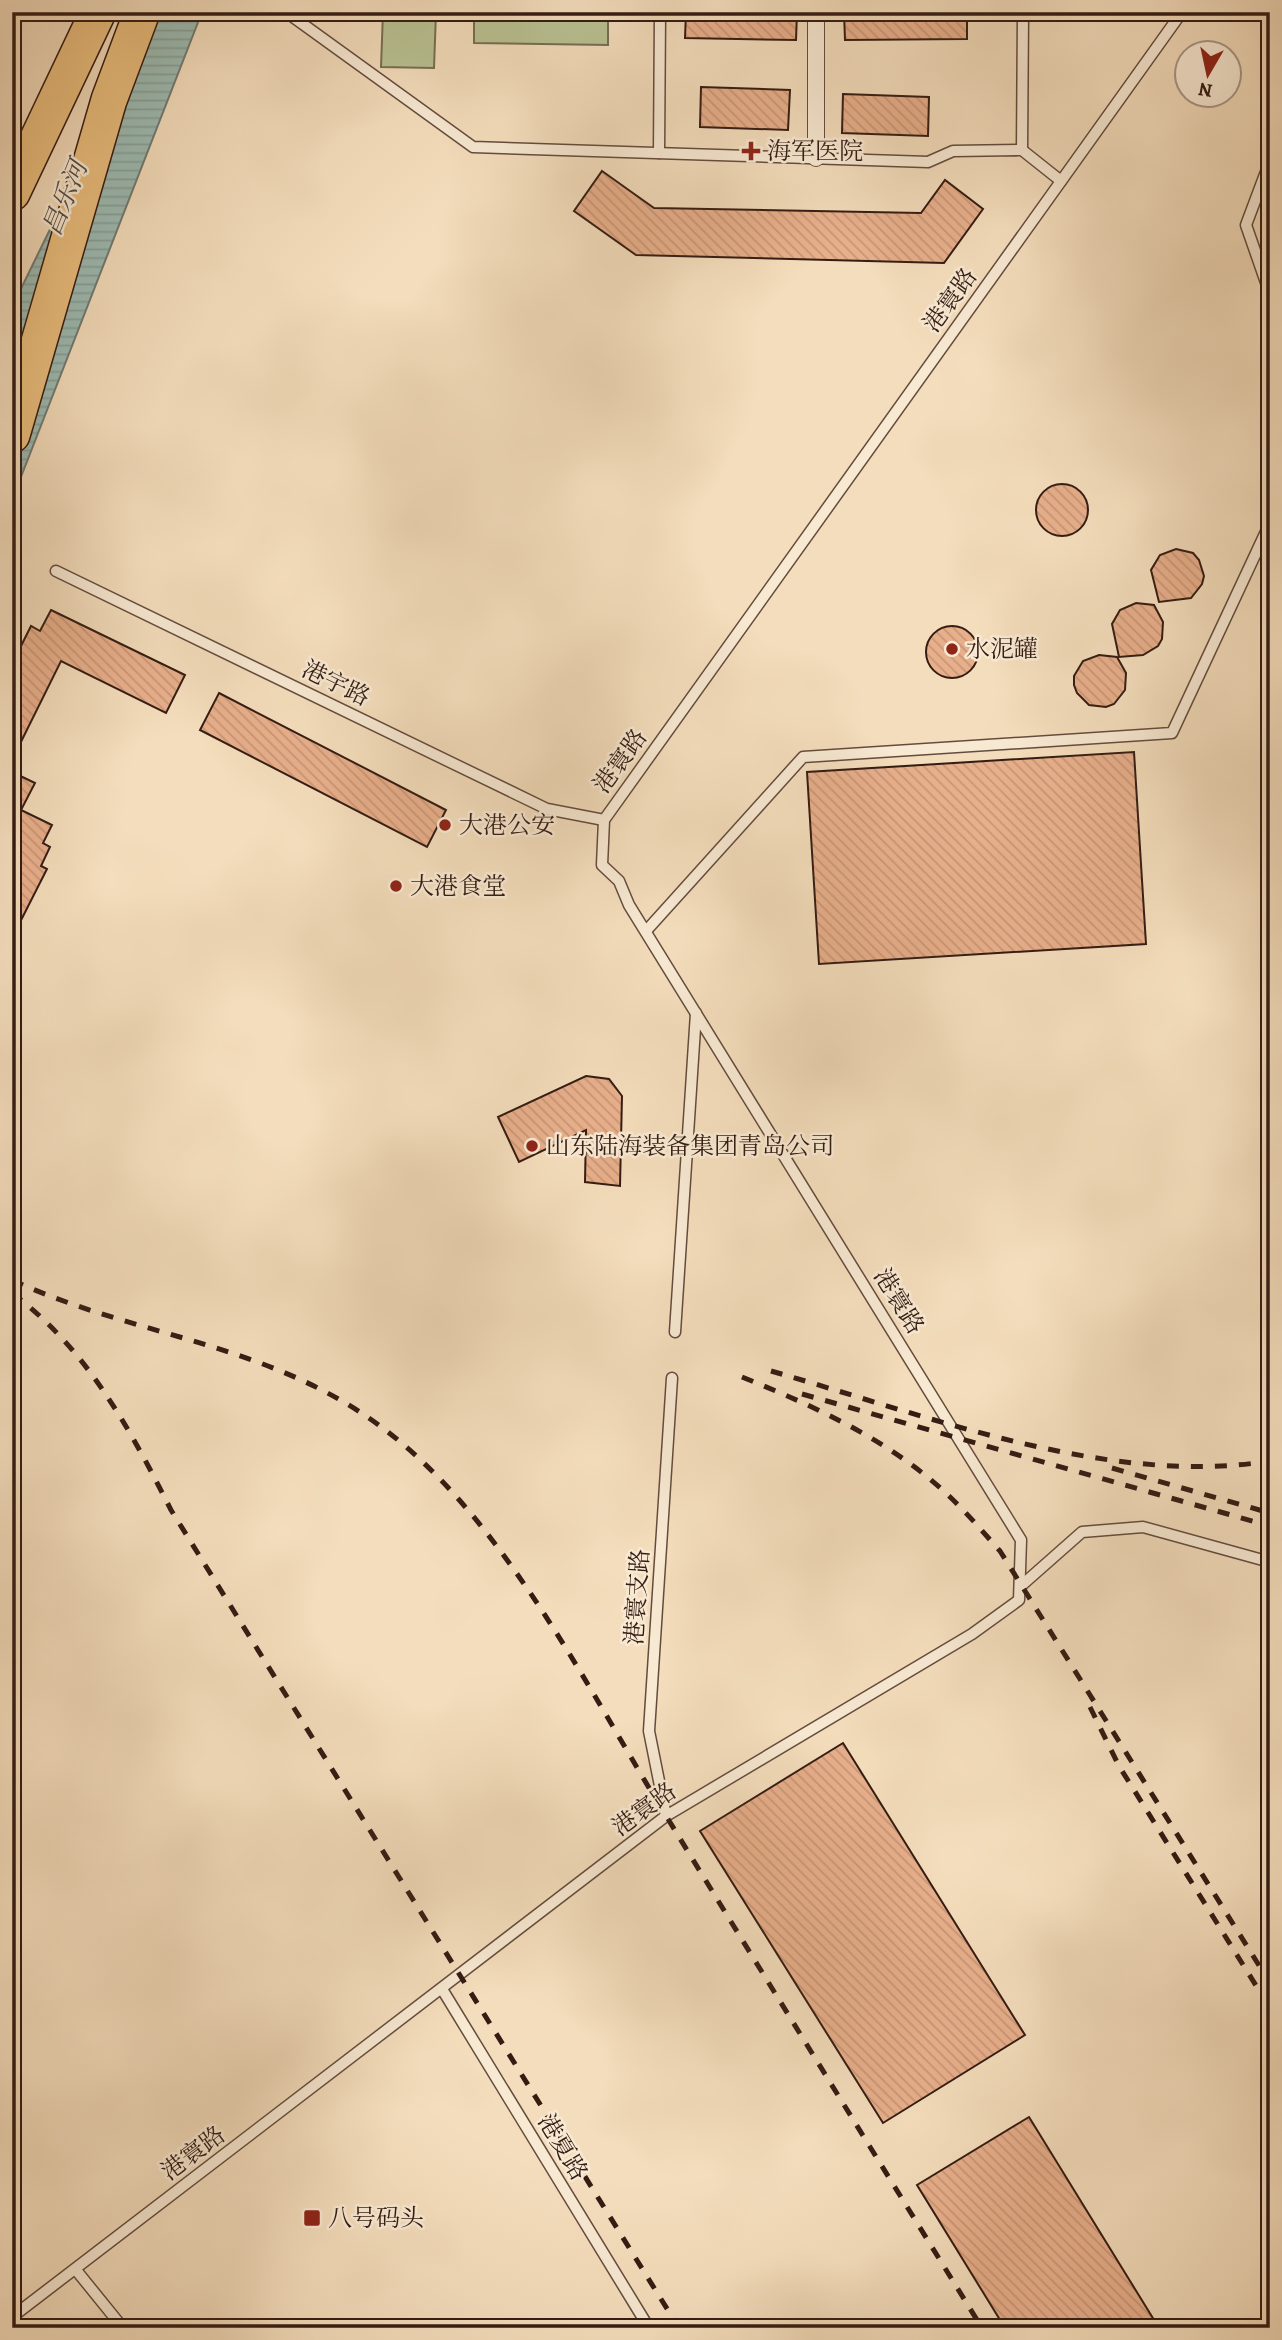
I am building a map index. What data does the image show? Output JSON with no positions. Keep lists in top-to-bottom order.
{
  "streets": {
    "lane": [
      "港寰路",
      "港宇路",
      "港寰支路",
      "港夏路"
    ]
  },
  "crossings": [
    ["港寰路", "港宇路"],
    ["港寰路", "港寰支路"],
    ["港寰路", "港夏路"]
  ],
  "water": ["昌乐河"],
  "places": {
    "health": ["海军医院"],
    "other": [
      "水泥罐",
      "大港公安",
      "大港食堂",
      "山东陆海装备集团青岛公司"
    ],
    "transit": ["八号码头"]
  },
  "north": "bottom"
}
